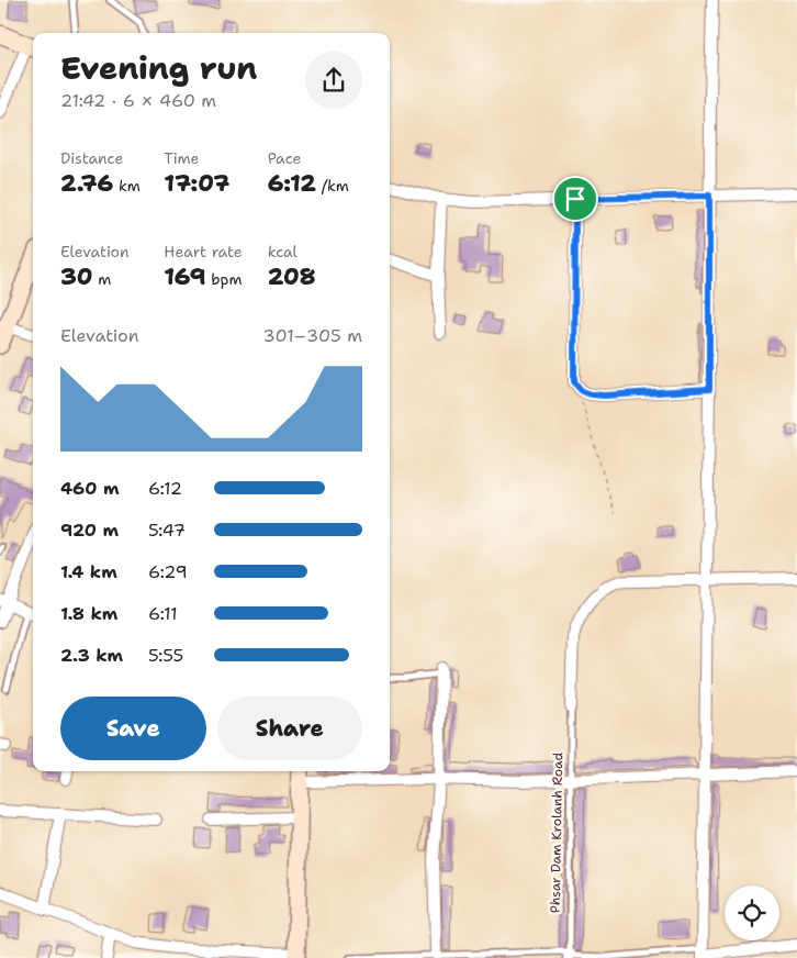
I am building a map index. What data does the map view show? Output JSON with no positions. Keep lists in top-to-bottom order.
{
  "streets": {
    "lane": ["Phsar Dam Krolanh Road"]
  },
  "page": {
    "heading": ["Evening run", "21:42 · 6 × 460 m"],
    "stats": [
      ["Distance", "2.76 km"],
      ["Time", "17:07"],
      ["Pace", "6:12 /km"],
      ["Elevation", "30 m"],
      ["Heart rate", "169 bpm"],
      ["kcal", "208"]
    ],
    "chart": ["Elevation", "301–305 m"],
    "list": [
      {
        "name": "460 m",
        "note": "6:12"
      },
      {
        "name": "920 m",
        "note": "5:47"
      },
      {
        "name": "1.4 km",
        "note": "6:29"
      },
      {
        "name": "1.8 km",
        "note": "6:11"
      },
      {
        "name": "2.3 km",
        "note": "5:55"
      }
    ],
    "buttons": ["Save", "Share"]
  }
}
